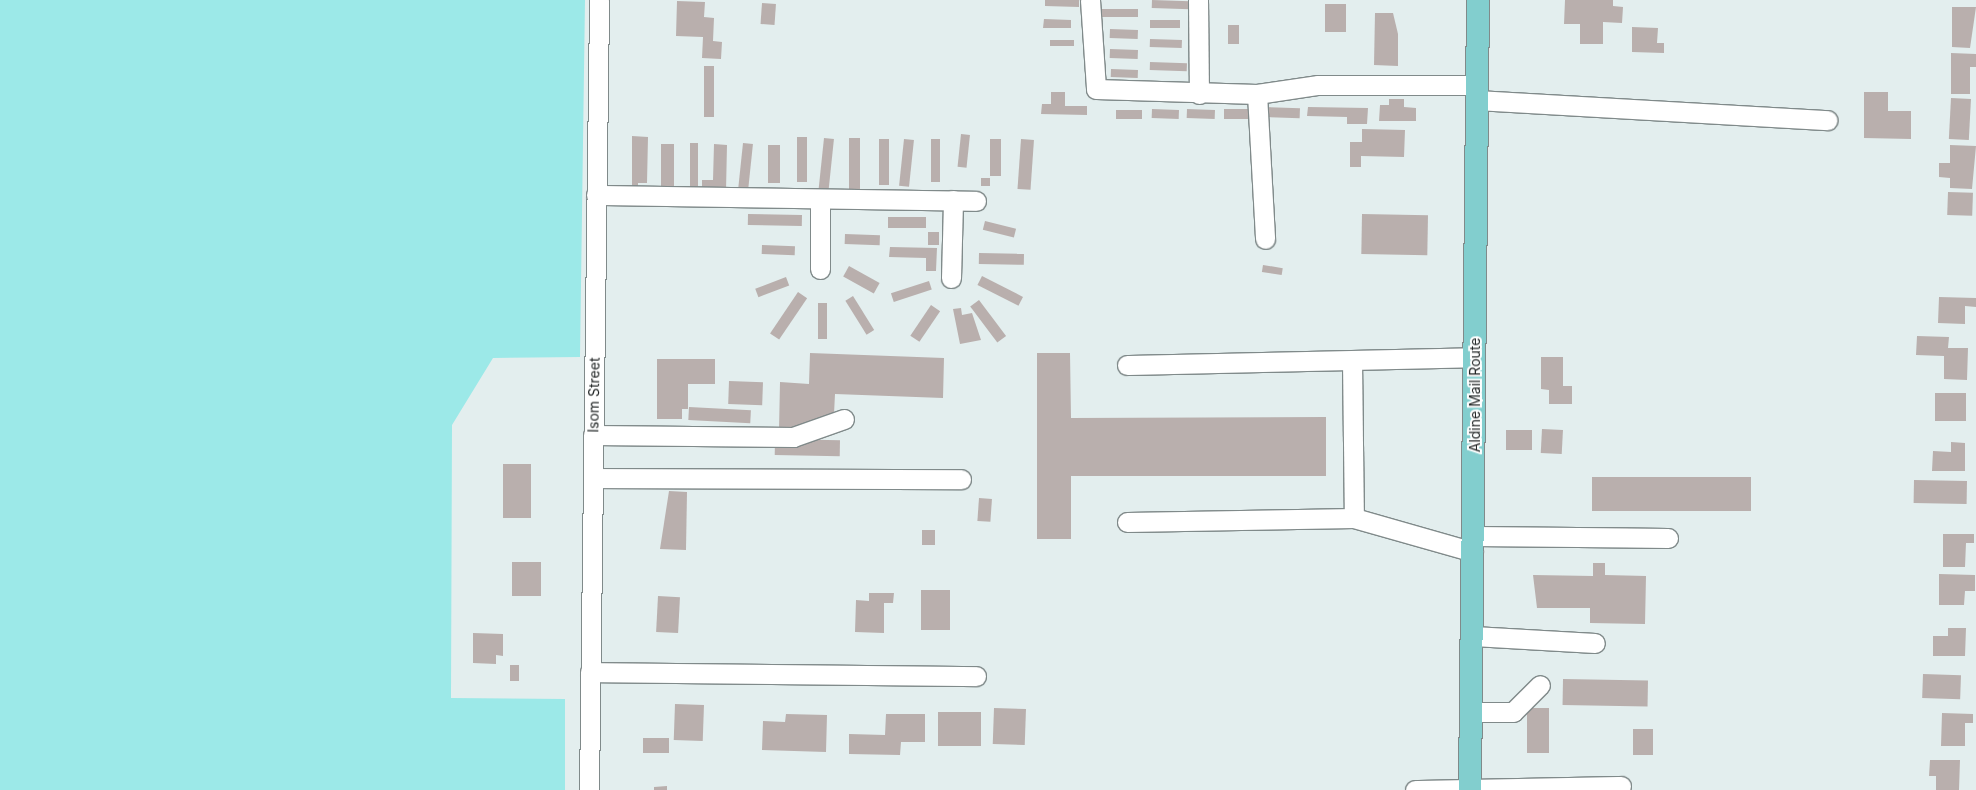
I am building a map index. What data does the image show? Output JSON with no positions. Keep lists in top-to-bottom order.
{
  "streets": {
    "main road": ["Aldine Mail Route"],
    "street": ["Isom Street"]
  }
}
